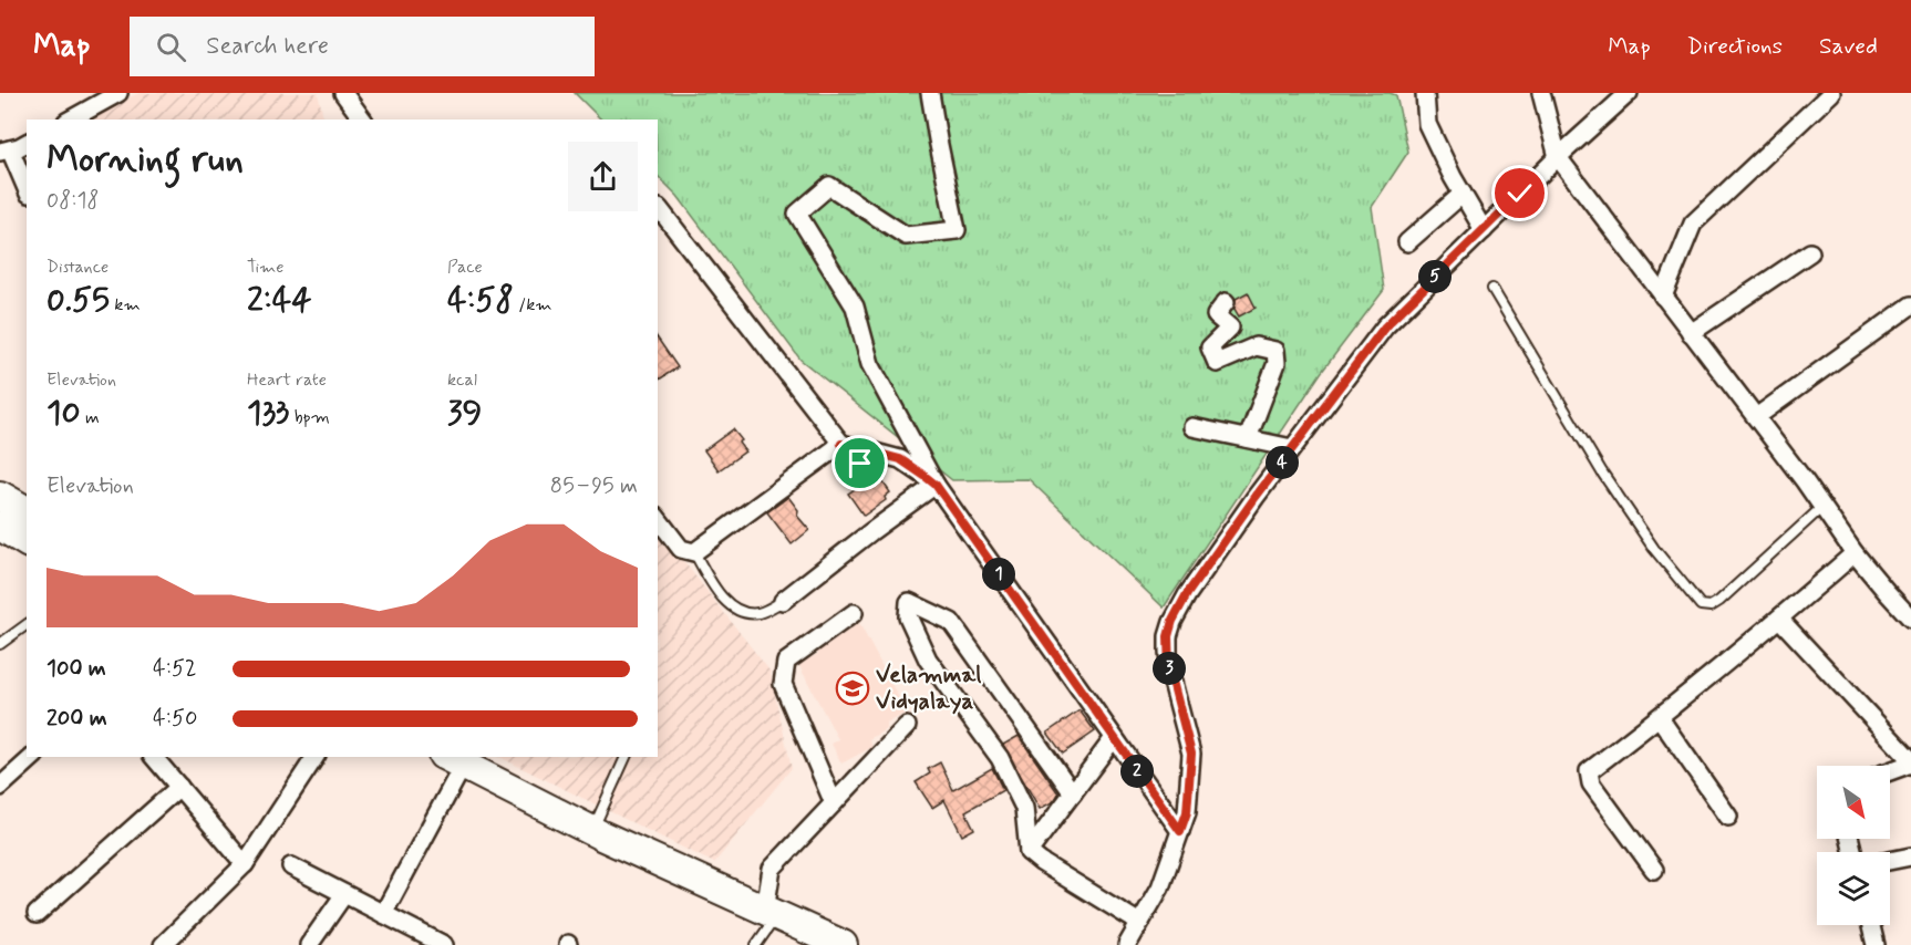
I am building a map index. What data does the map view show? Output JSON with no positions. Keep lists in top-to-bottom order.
{
  "places": {
    "school or university": ["Velammal Vidyalaya"]
  },
  "north": "bottom right",
  "page": {
    "header": "Map",
    "search": "Search here",
    "nav": ["Map", "Directions", "Saved"],
    "heading": ["Morning run", "08:18"],
    "stats": [
      ["Distance", "0.55 km"],
      ["Time", "2:44"],
      ["Pace", "4:58 /km"],
      ["Elevation", "10 m"],
      ["Heart rate", "133 bpm"],
      ["kcal", "39"]
    ],
    "pins": [
      "5",
      "4",
      "1",
      "3",
      "2"
    ],
    "chart": ["Elevation", "85–95 m"],
    "list": [
      {
        "name": "100 m",
        "note": "4:52"
      },
      {
        "name": "200 m",
        "note": "4:50"
      }
    ]
  }
}
